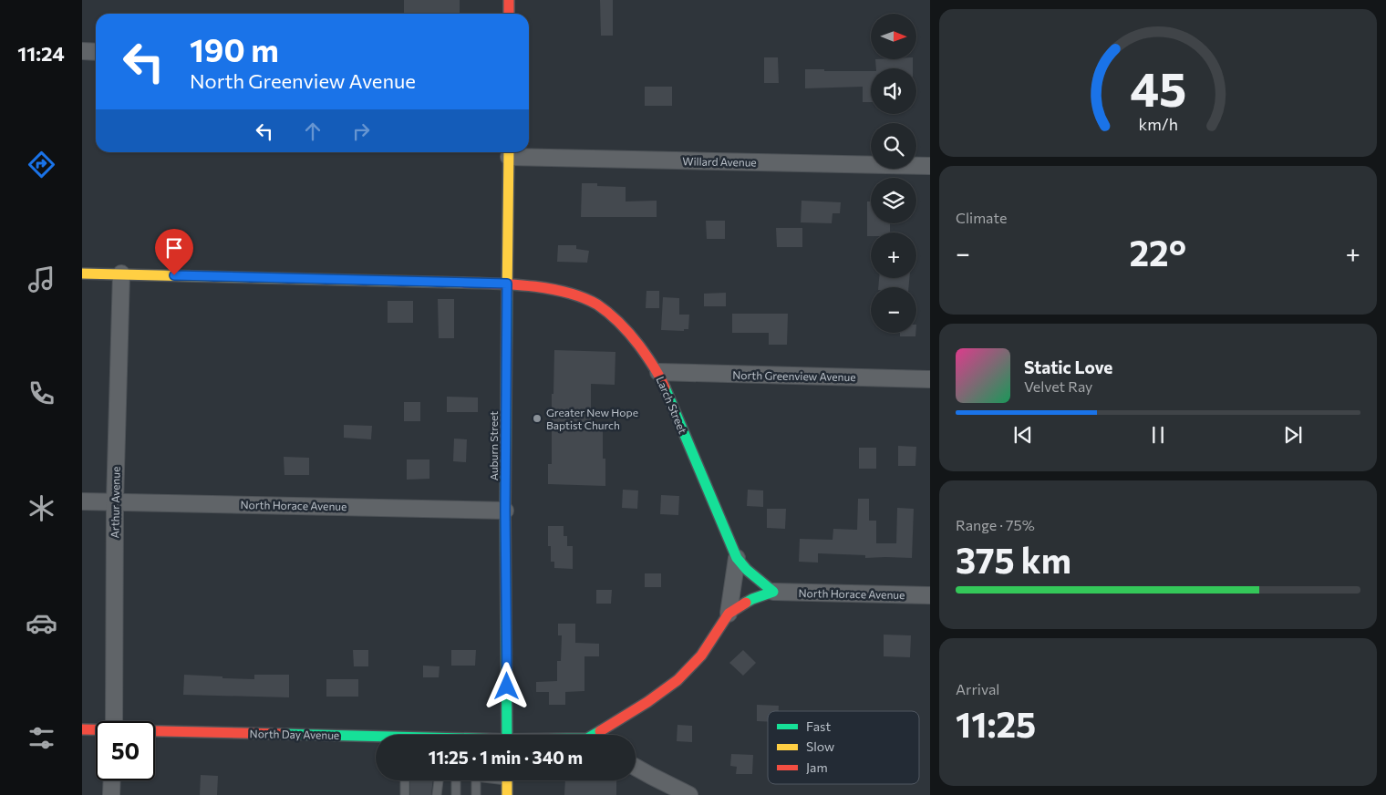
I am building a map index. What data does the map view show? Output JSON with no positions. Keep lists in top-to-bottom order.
{
  "streets": {
    "street": [
      "Willard Avenue",
      "North Greenview Avenue",
      "Larch Street",
      "Auburn Street",
      "Arthur Avenue",
      "North Horace Avenue",
      "North Day Avenue"
    ]
  },
  "crossings": [
    ["Willard Avenue", "Auburn Street"],
    ["North Greenview Avenue", "Larch Street"],
    ["Larch Street", "Auburn Street"],
    ["Larch Street", "North Horace Avenue"],
    ["Auburn Street", "North Horace Avenue"],
    ["Arthur Avenue", "North Horace Avenue"]
  ],
  "places": ["Greater New Hope Baptist Church"],
  "legend": ["Fast", "Slow", "Jam"],
  "north": "right",
  "page": {
    "tabs": "11:24",
    "map_buttons": ["+", "−"],
    "turn": ["190 m", "North Greenview Avenue"],
    "tile": [
      "Climate",
      ["Range · 75%", "375 km"],
      ["Arrival", "11:25"]
    ],
    "heat": ["−", "22°", "+"],
    "song": ["Static Love", "Velvet Ray"],
    "limit": "50",
    "trip": "11:25 · 1 min · 340 m",
    "gauge": ["45", "km/h"]
  }
}
